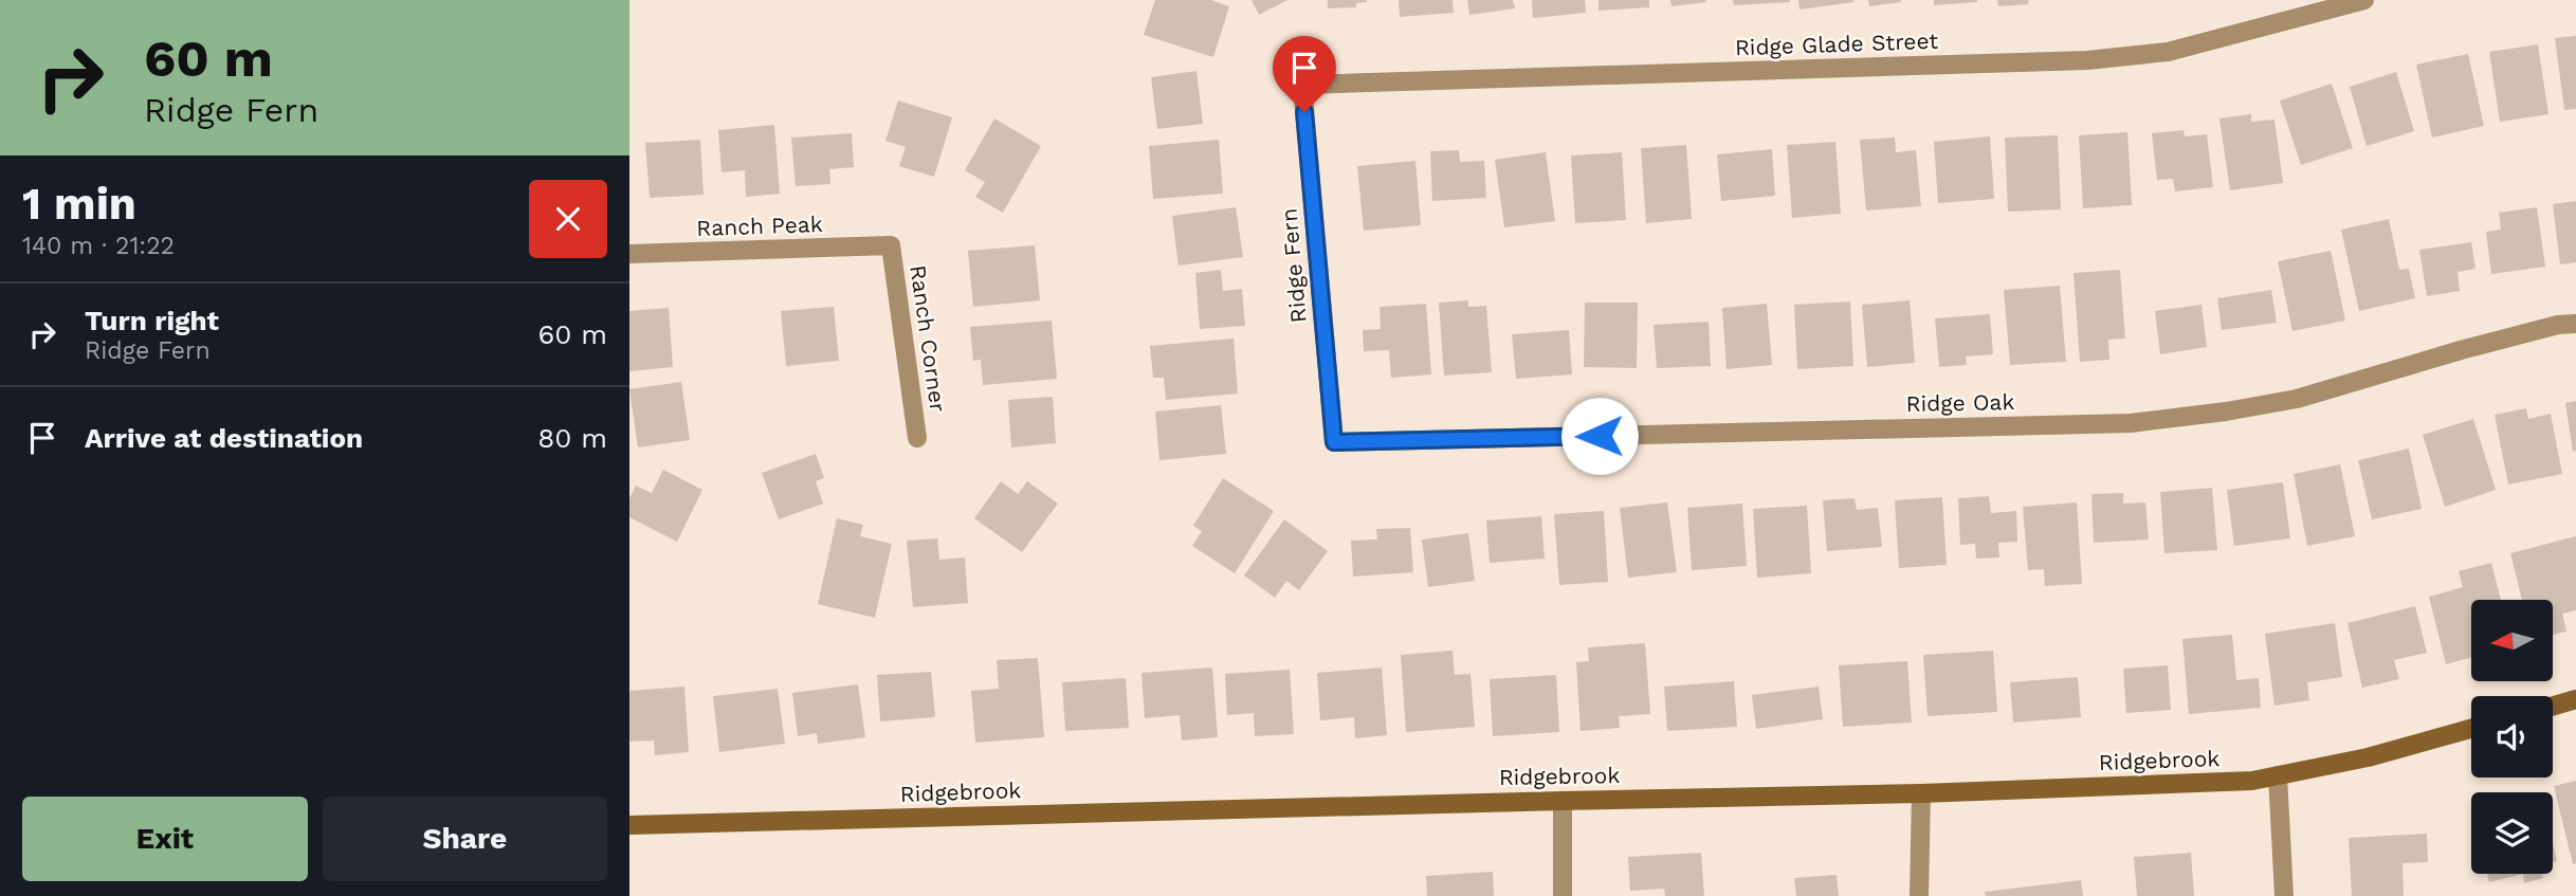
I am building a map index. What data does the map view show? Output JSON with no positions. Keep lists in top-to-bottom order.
{
  "streets": {
    "street": [
      "Ridge Glade Street",
      "Ranch Peak",
      "Ridge Fern",
      "Ranch Corner",
      "Ridge Oak",
      "Ridgebrook"
    ]
  },
  "crossings": [
    ["Ridge Glade Street", "Ridge Fern"],
    ["Ranch Peak", "Ranch Corner"],
    ["Ridge Fern", "Ridge Oak"]
  ],
  "north": "left",
  "page": {
    "turn": ["60 m", "Ridge Fern"],
    "heading": ["1 min", "140 m · 21:22"],
    "list": [
      {
        "name": "Turn right",
        "note": "Ridge Fern",
        "value": "60 m"
      },
      {
        "name": "Arrive at destination",
        "value": "80 m"
      }
    ],
    "buttons": ["Exit", "Share"]
  }
}
